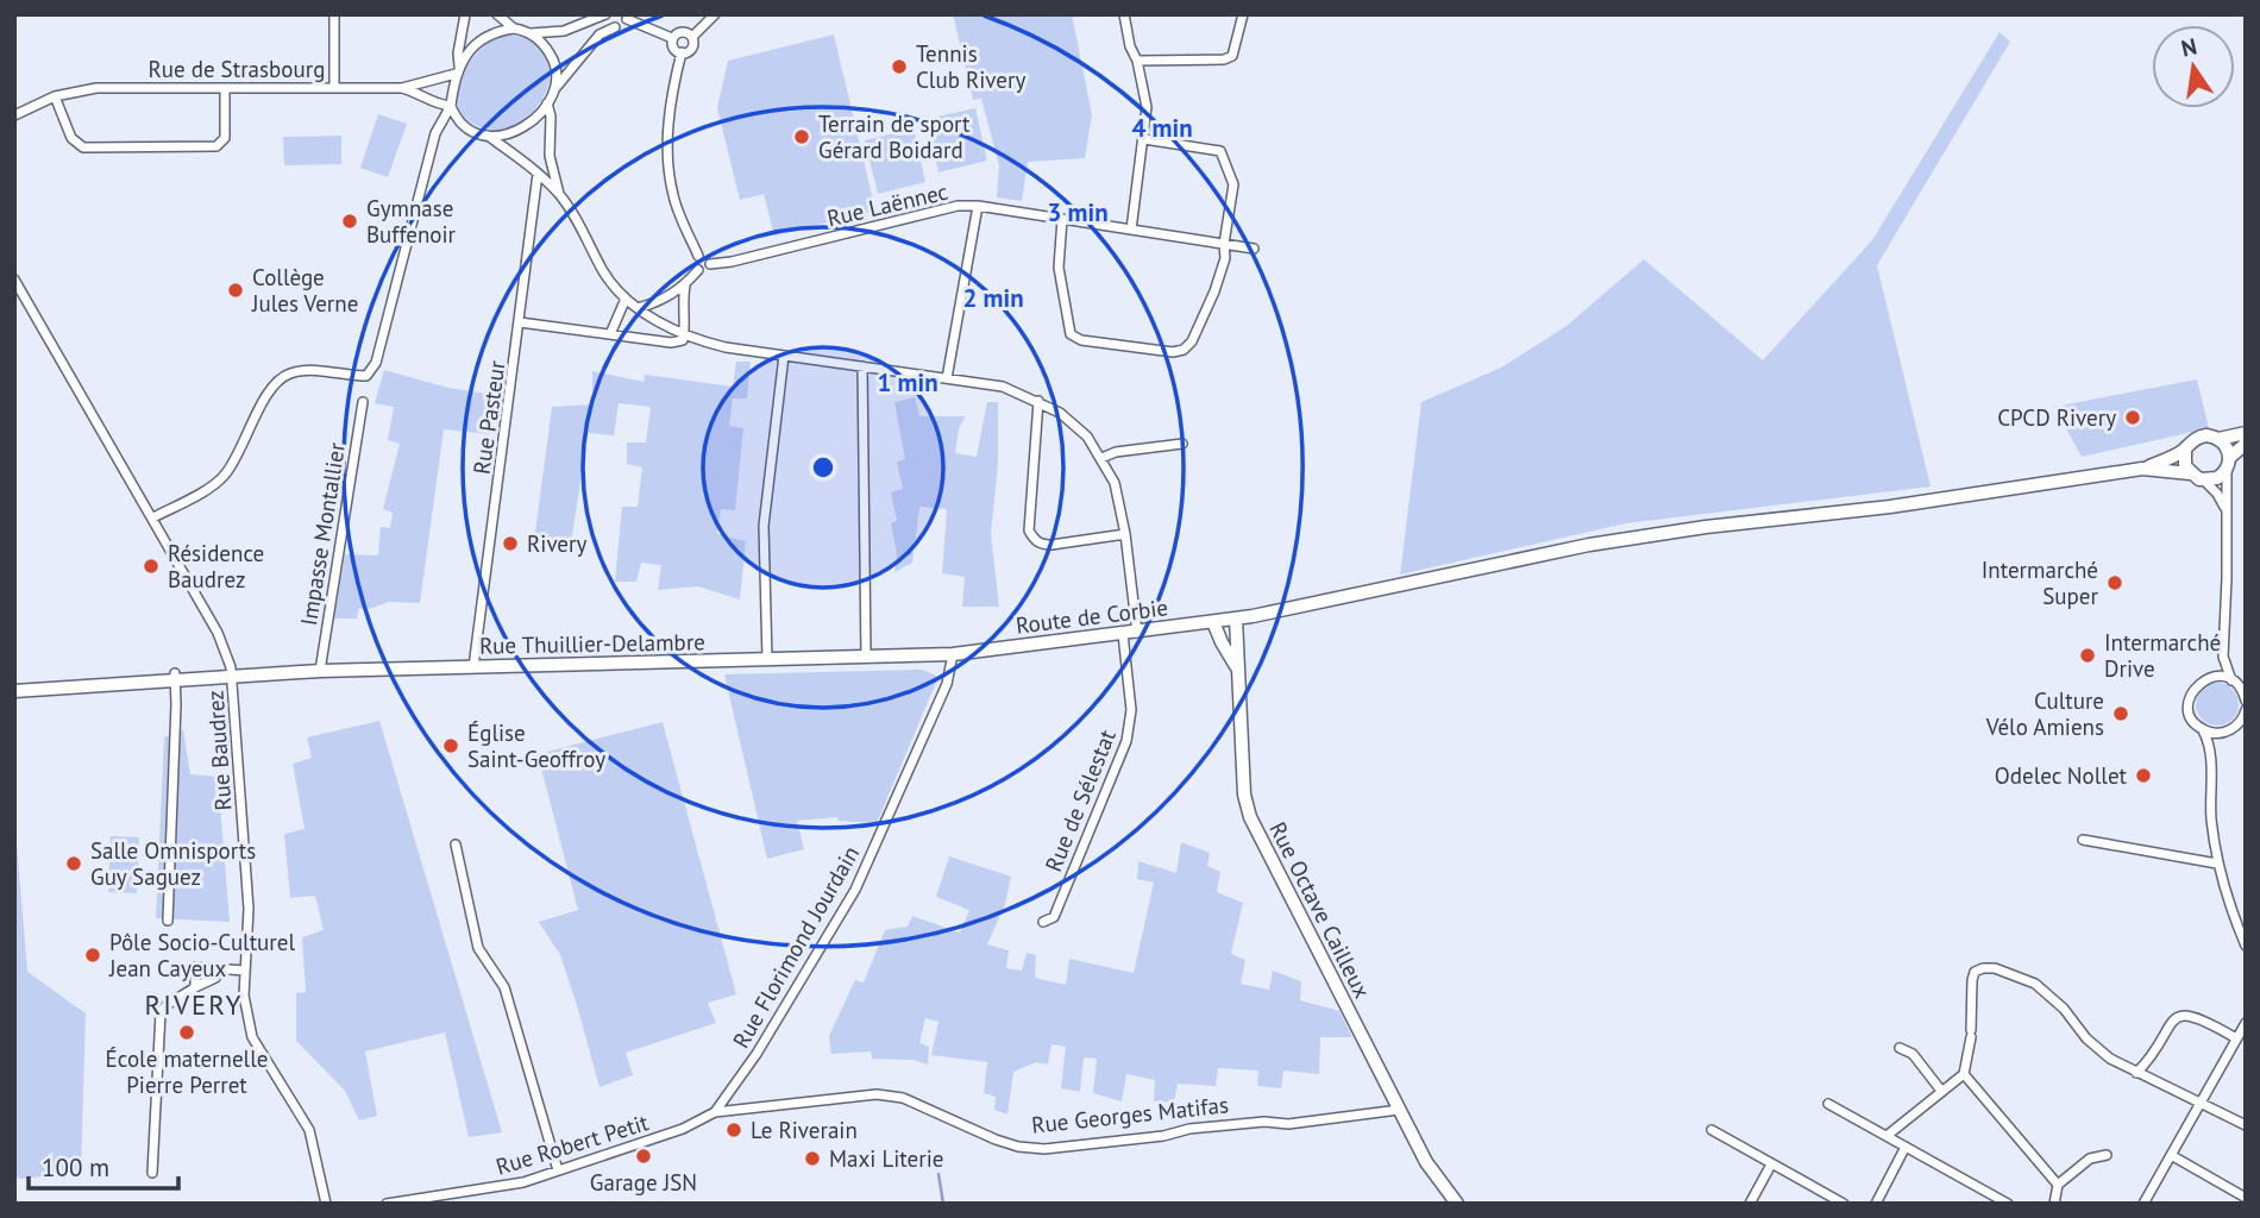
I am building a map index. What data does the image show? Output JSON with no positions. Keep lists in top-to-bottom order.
{
  "streets": {
    "main road": ["Route de Corbie", "Rue Thuillier-Delambre", "Rue Octave Cailleux"],
    "street": [
      "Rue de Strasbourg",
      "Rue Laënnec",
      "Rue Pasteur",
      "Impasse Montallier",
      "Rue Baudrez",
      "Rue de Sélestat",
      "Rue Florimond Jourdain",
      "Rue Georges Matifas",
      "Rue Robert Petit"
    ]
  },
  "crossings": [
    ["Rue Pasteur", "Rue Thuillier-Delambre"],
    ["Impasse Montallier", "Rue Thuillier-Delambre"],
    ["Route de Corbie", "Rue Thuillier-Delambre"],
    ["Route de Corbie", "Rue de Sélestat"],
    ["Route de Corbie", "Rue Octave Cailleux"],
    ["Route de Corbie", "Rue Florimond Jourdain"],
    ["Rue Thuillier-Delambre", "Rue Baudrez"],
    ["Rue Thuillier-Delambre", "Rue Florimond Jourdain"],
    ["Rue Octave Cailleux", "Rue Georges Matifas"],
    ["Rue Florimond Jourdain", "Rue Georges Matifas"],
    ["Rue Florimond Jourdain", "Rue Robert Petit"],
    ["Rue Georges Matifas", "Rue Robert Petit"]
  ],
  "districts": ["RIVERY"],
  "places": [
    "Tennis Club Rivery",
    "Terrain de sport Gérard Boidard",
    "Gymnase Buffenoir",
    "Collège Jules Verne",
    "CPCD Rivery",
    "Rivery",
    "Résidence Baudrez",
    "Intermarché Super",
    "Intermarché Drive",
    "Culture Vélo Amiens",
    "Église Saint-Geoffroy",
    "Odelec Nollet",
    "Salle Omnisports Guy Saguez",
    "Pôle Socio-Culturel Jean Cayeux",
    "École maternelle Pierre Perret",
    "Le Riverain",
    "Garage JSN",
    "Maxi Literie"
  ],
  "scale_bar": "100 m",
  "north": "top",
  "rings": [
    "4 min",
    "3 min",
    "2 min",
    "1 min"
  ]
}
